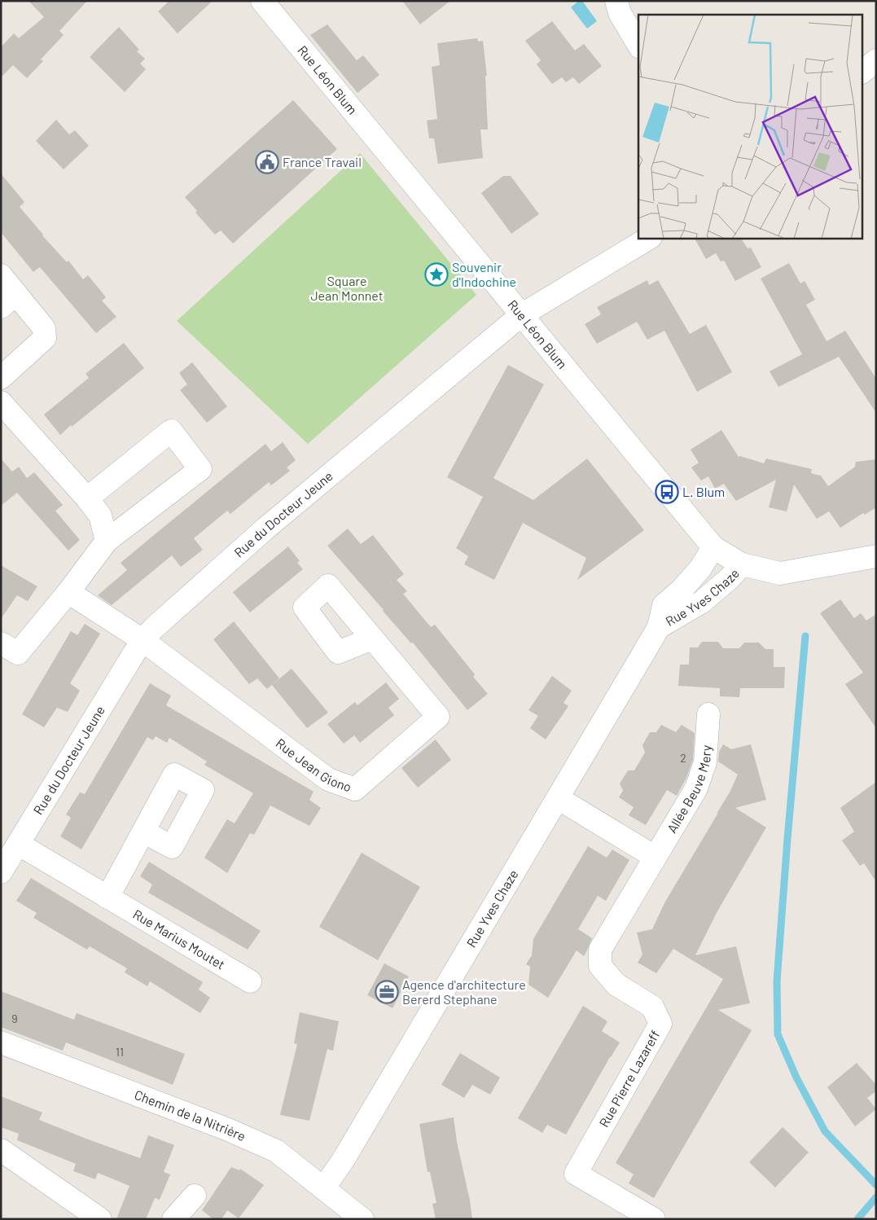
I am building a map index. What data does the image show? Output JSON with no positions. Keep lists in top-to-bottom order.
{
  "streets": {
    "street": [
      "Rue Léon Blum",
      "Rue du Docteur Jeune",
      "Rue Yves Chaze",
      "Rue Jean Giono",
      "Allée Beuve Mery",
      "Rue Marius Moutet",
      "Rue Pierre Lazareff",
      "Chemin de la Nitrière"
    ]
  },
  "crossings": [
    ["Rue Léon Blum", "Rue du Docteur Jeune"],
    ["Rue Léon Blum", "Rue Yves Chaze"],
    ["Rue du Docteur Jeune", "Rue Jean Giono"],
    ["Rue du Docteur Jeune", "Rue Marius Moutet"],
    ["Rue Yves Chaze", "Chemin de la Nitrière"],
    ["Allée Beuve Mery", "Rue Pierre Lazareff"]
  ],
  "parks": ["Square Jean Monnet"],
  "places": {
    "public building": ["France Travail"],
    "place": ["Souvenir d'Indochine"],
    "bus stop": ["L. Blum"],
    "office": ["Agence d'architecture Bererd Stephane"]
  },
  "house_numbers": ["2", "9", "11"]
}
